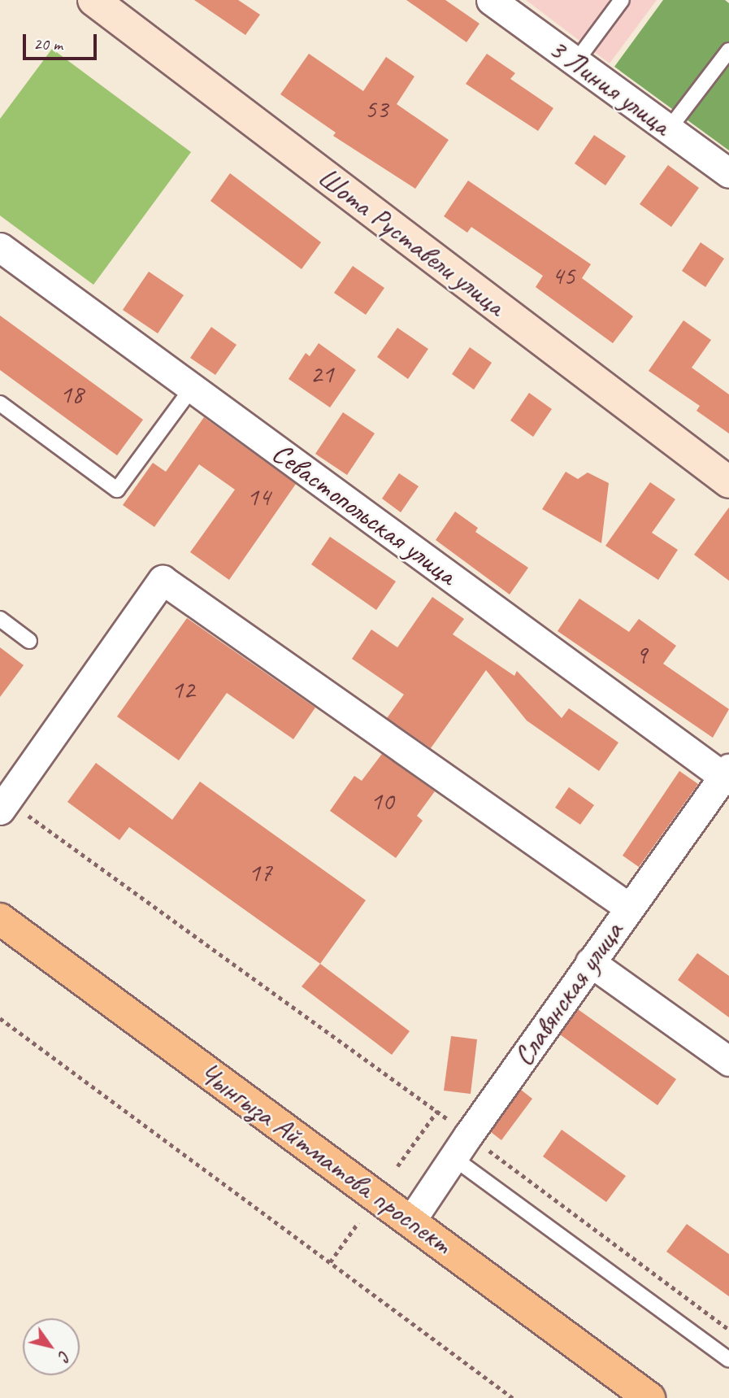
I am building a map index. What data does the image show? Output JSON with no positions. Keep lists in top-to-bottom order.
{
  "streets": {
    "main road": ["Чынгыза Айтматова проспект"],
    "street": [
      "3 Линия улица",
      "Шота Руставели улица",
      "Севастопольская улица",
      "Славянская улица"
    ]
  },
  "crossings": [
    ["Севастопольская улица", "Славянская улица"],
    ["Славянская улица", "Чынгыза Айтматова проспект"]
  ],
  "house_numbers": [
    "53",
    "45",
    "21",
    "18",
    "14",
    "9",
    "12",
    "10",
    "17"
  ],
  "scale_bar": "20 m",
  "north": "bottom right"
}
